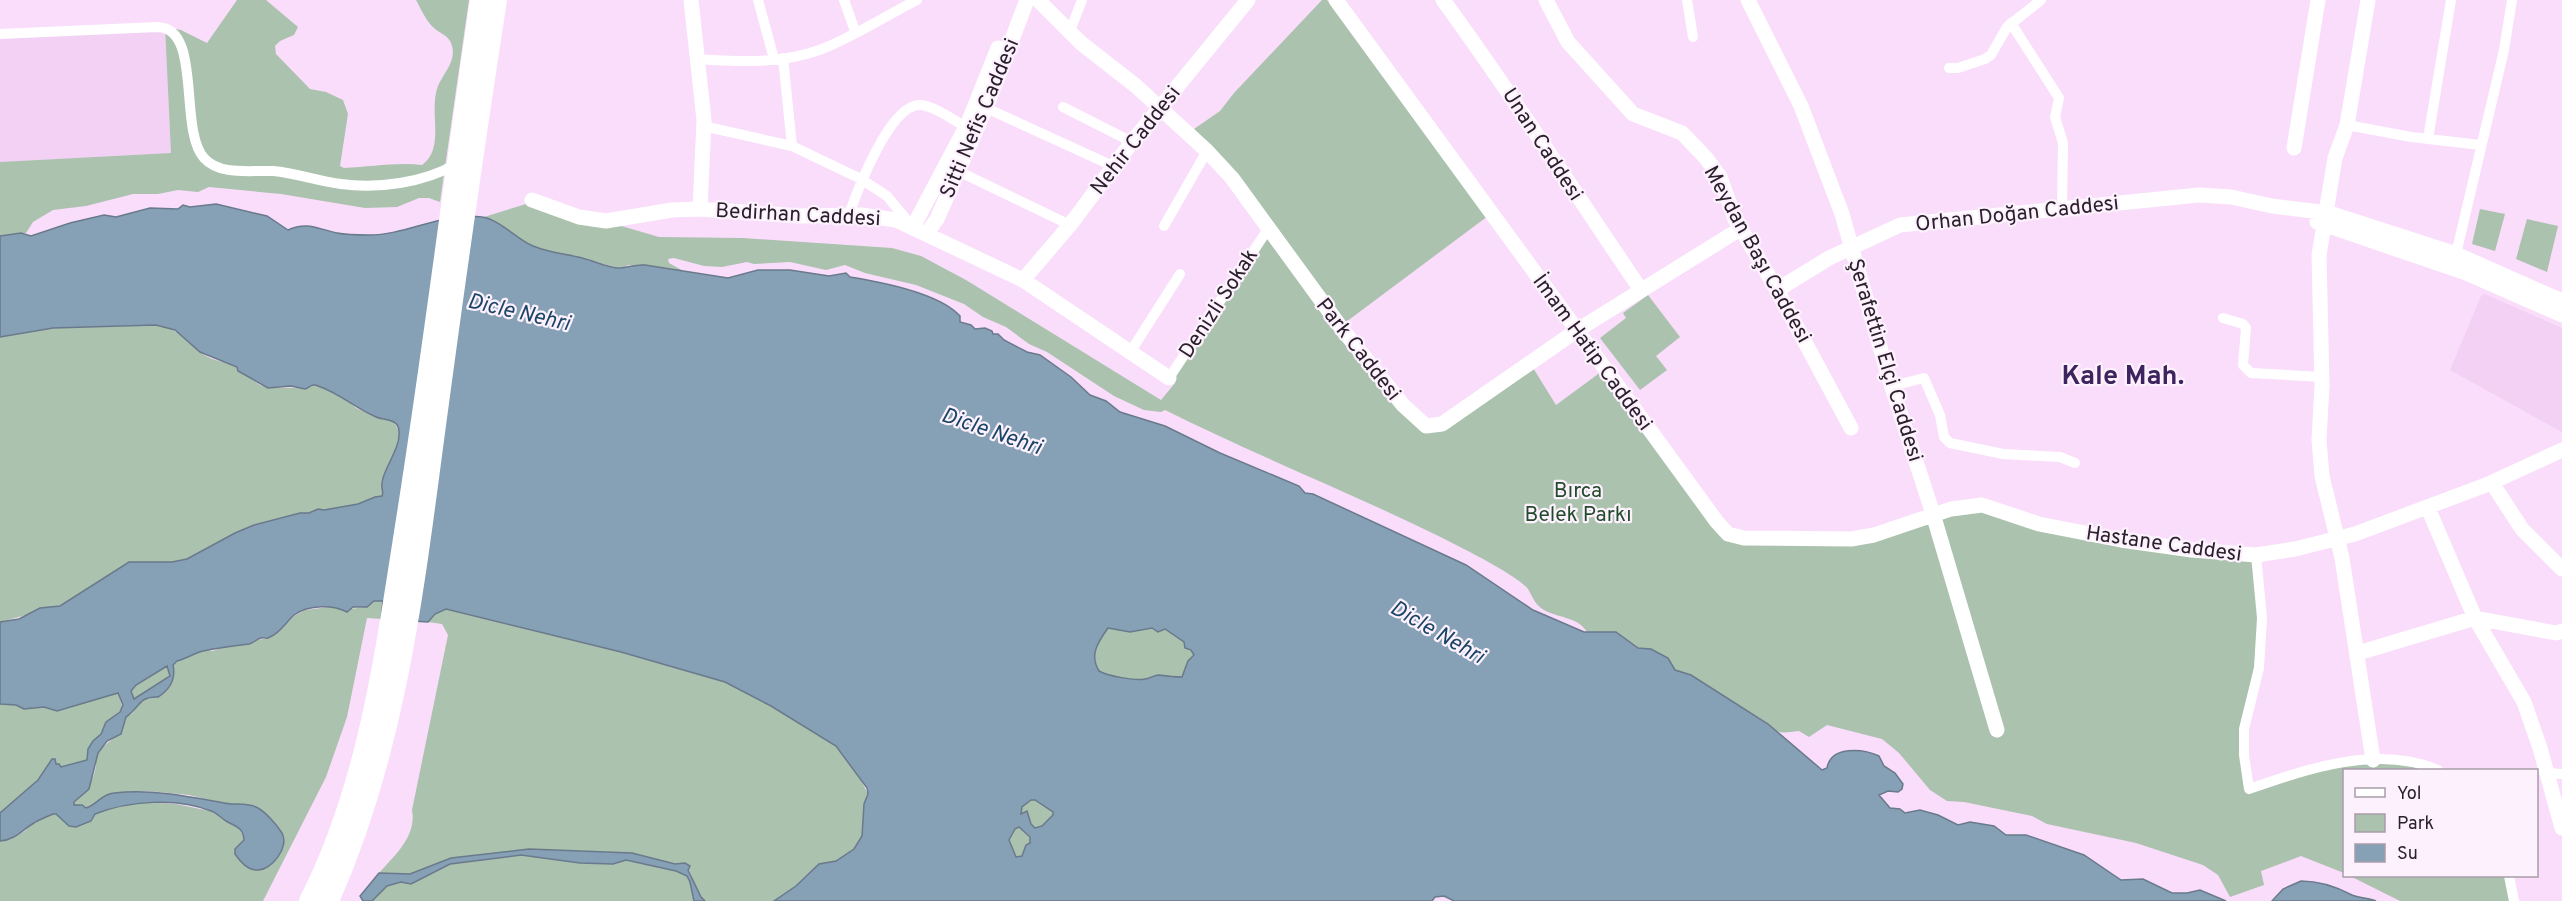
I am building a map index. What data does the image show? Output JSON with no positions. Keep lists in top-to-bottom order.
{
  "streets": {
    "street": [
      "Sitti Nefis Caddesi",
      "Nehir Caddesi",
      "Unan Caddesi",
      "Orhan Doğan Caddesi",
      "Bedirhan Caddesi",
      "Meydan Başı Caddesi",
      "Denizli Sokak",
      "Park Caddesi",
      "İmam Hatip Caddesi",
      "Şerafettin Elçi Caddesi",
      "Hastane Caddesi"
    ]
  },
  "crossings": [
    ["Sitti Nefis Caddesi", "Bedirhan Caddesi"],
    ["Nehir Caddesi", "Bedirhan Caddesi"],
    ["Nehir Caddesi", "Park Caddesi"],
    ["Unan Caddesi", "Park Caddesi"],
    ["Orhan Doğan Caddesi", "Meydan Başı Caddesi"],
    ["Orhan Doğan Caddesi", "Şerafettin Elçi Caddesi"],
    ["Bedirhan Caddesi", "Denizli Sokak"],
    ["Meydan Başı Caddesi", "Park Caddesi"],
    ["Denizli Sokak", "Park Caddesi"],
    ["Park Caddesi", "İmam Hatip Caddesi"],
    ["İmam Hatip Caddesi", "Şerafettin Elçi Caddesi"],
    ["İmam Hatip Caddesi", "Hastane Caddesi"],
    ["Şerafettin Elçi Caddesi", "Hastane Caddesi"]
  ],
  "districts": ["Kale Mah."],
  "water": ["Dicle Nehri"],
  "parks": ["Bırca Belek Parkı"],
  "legend": ["Yol", "Park", "Su"]
}
